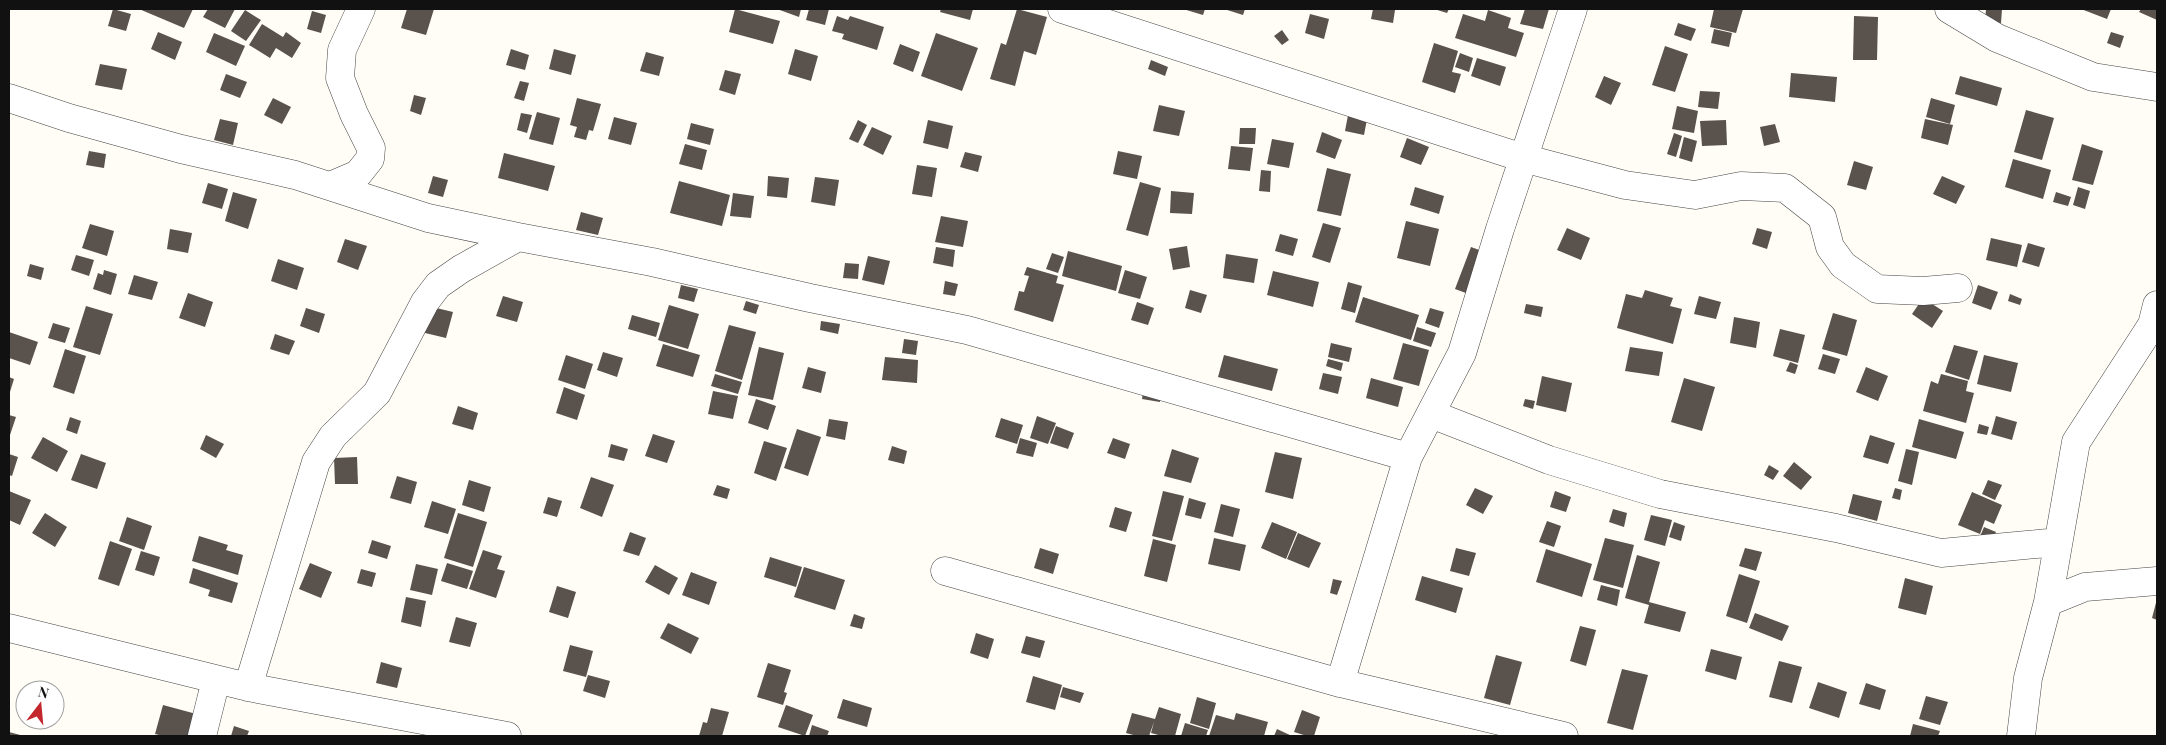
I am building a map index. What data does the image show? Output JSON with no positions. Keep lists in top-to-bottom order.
{
  "north": "top"
}
